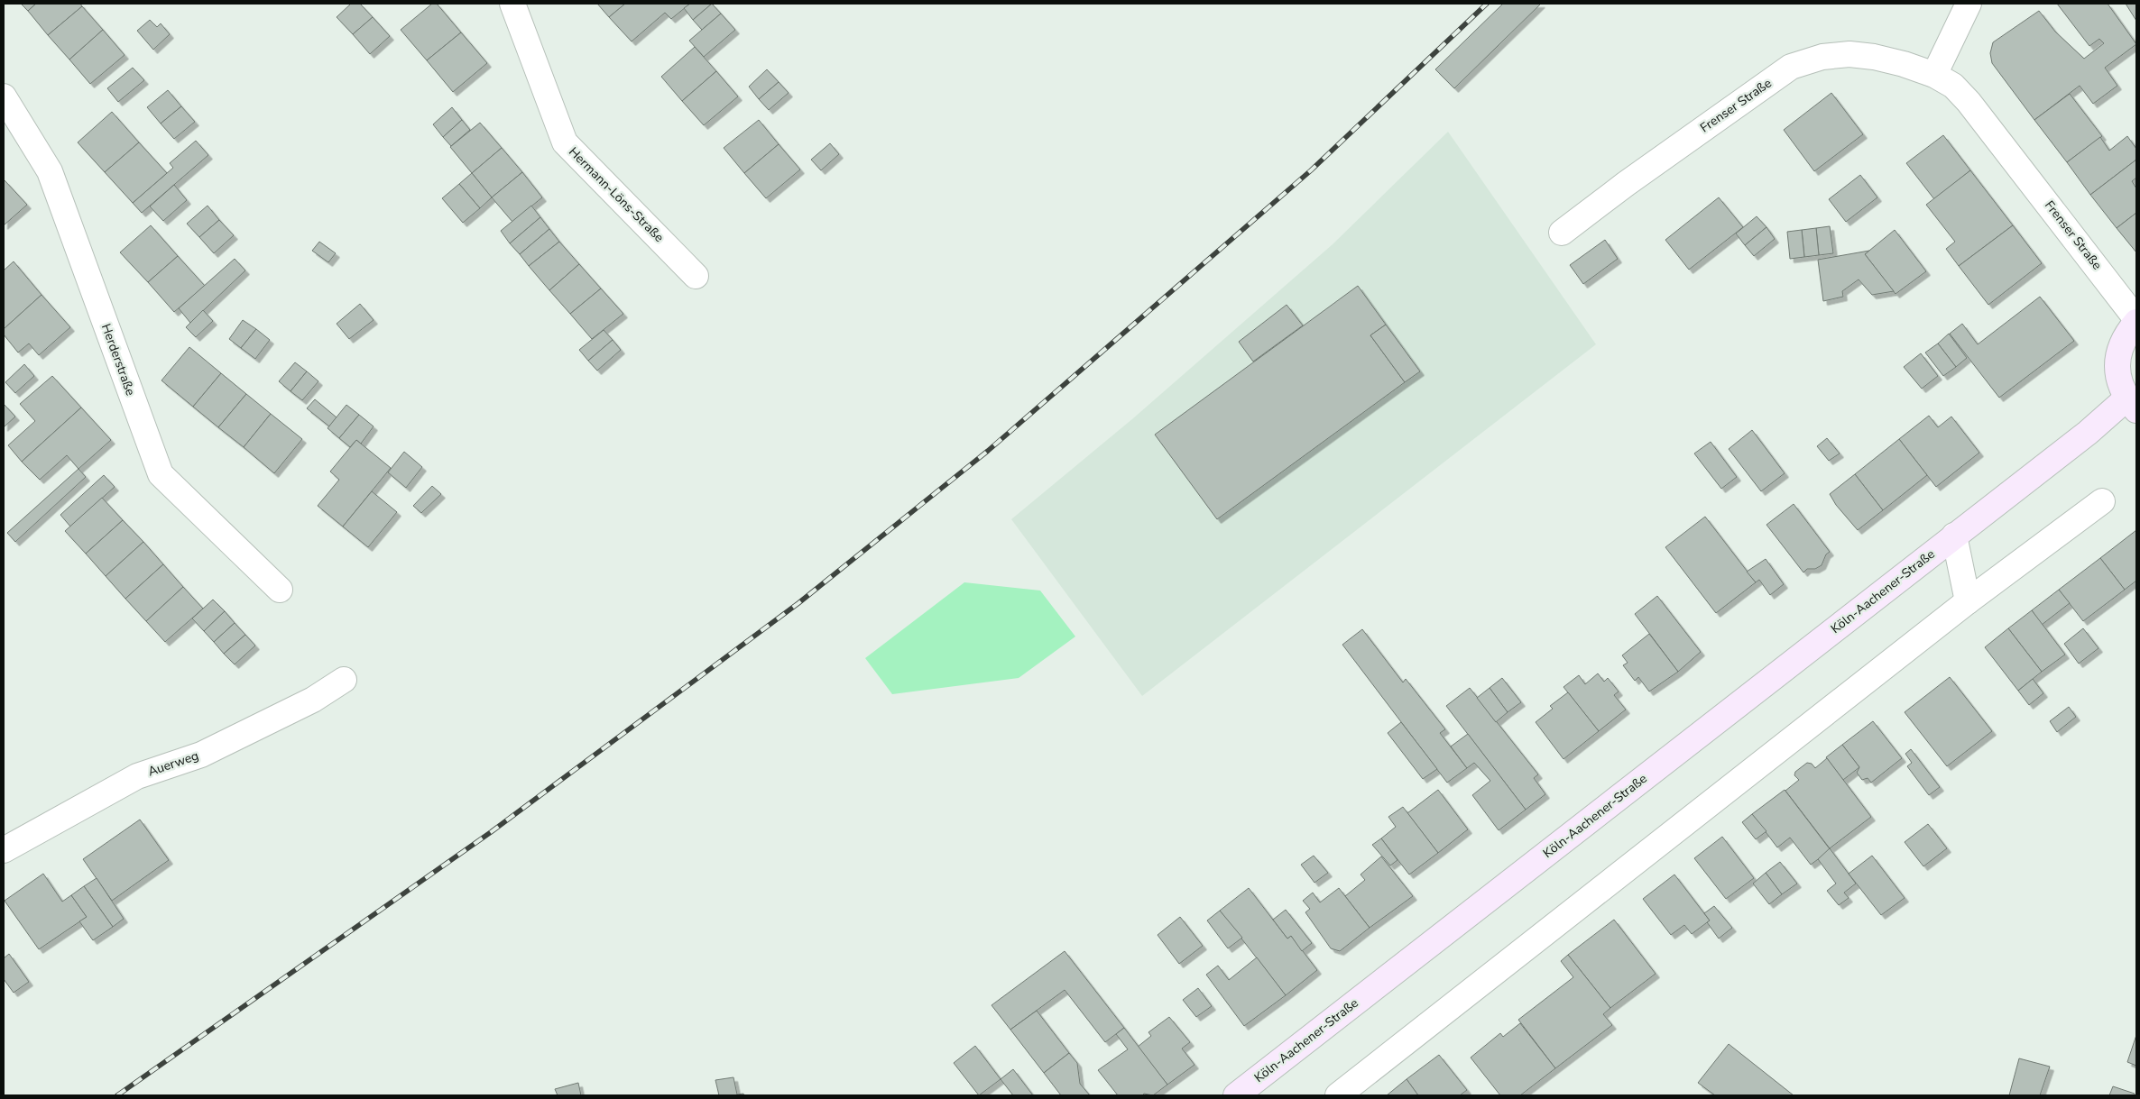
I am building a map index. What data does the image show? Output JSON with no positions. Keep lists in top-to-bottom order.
{
  "streets": {
    "main road": ["Köln-Aachener-Straße"],
    "street": [
      "Frenser Straße",
      "Hermann-Löns-Straße",
      "Herderstraße",
      "Auerweg"
    ]
  }
}
